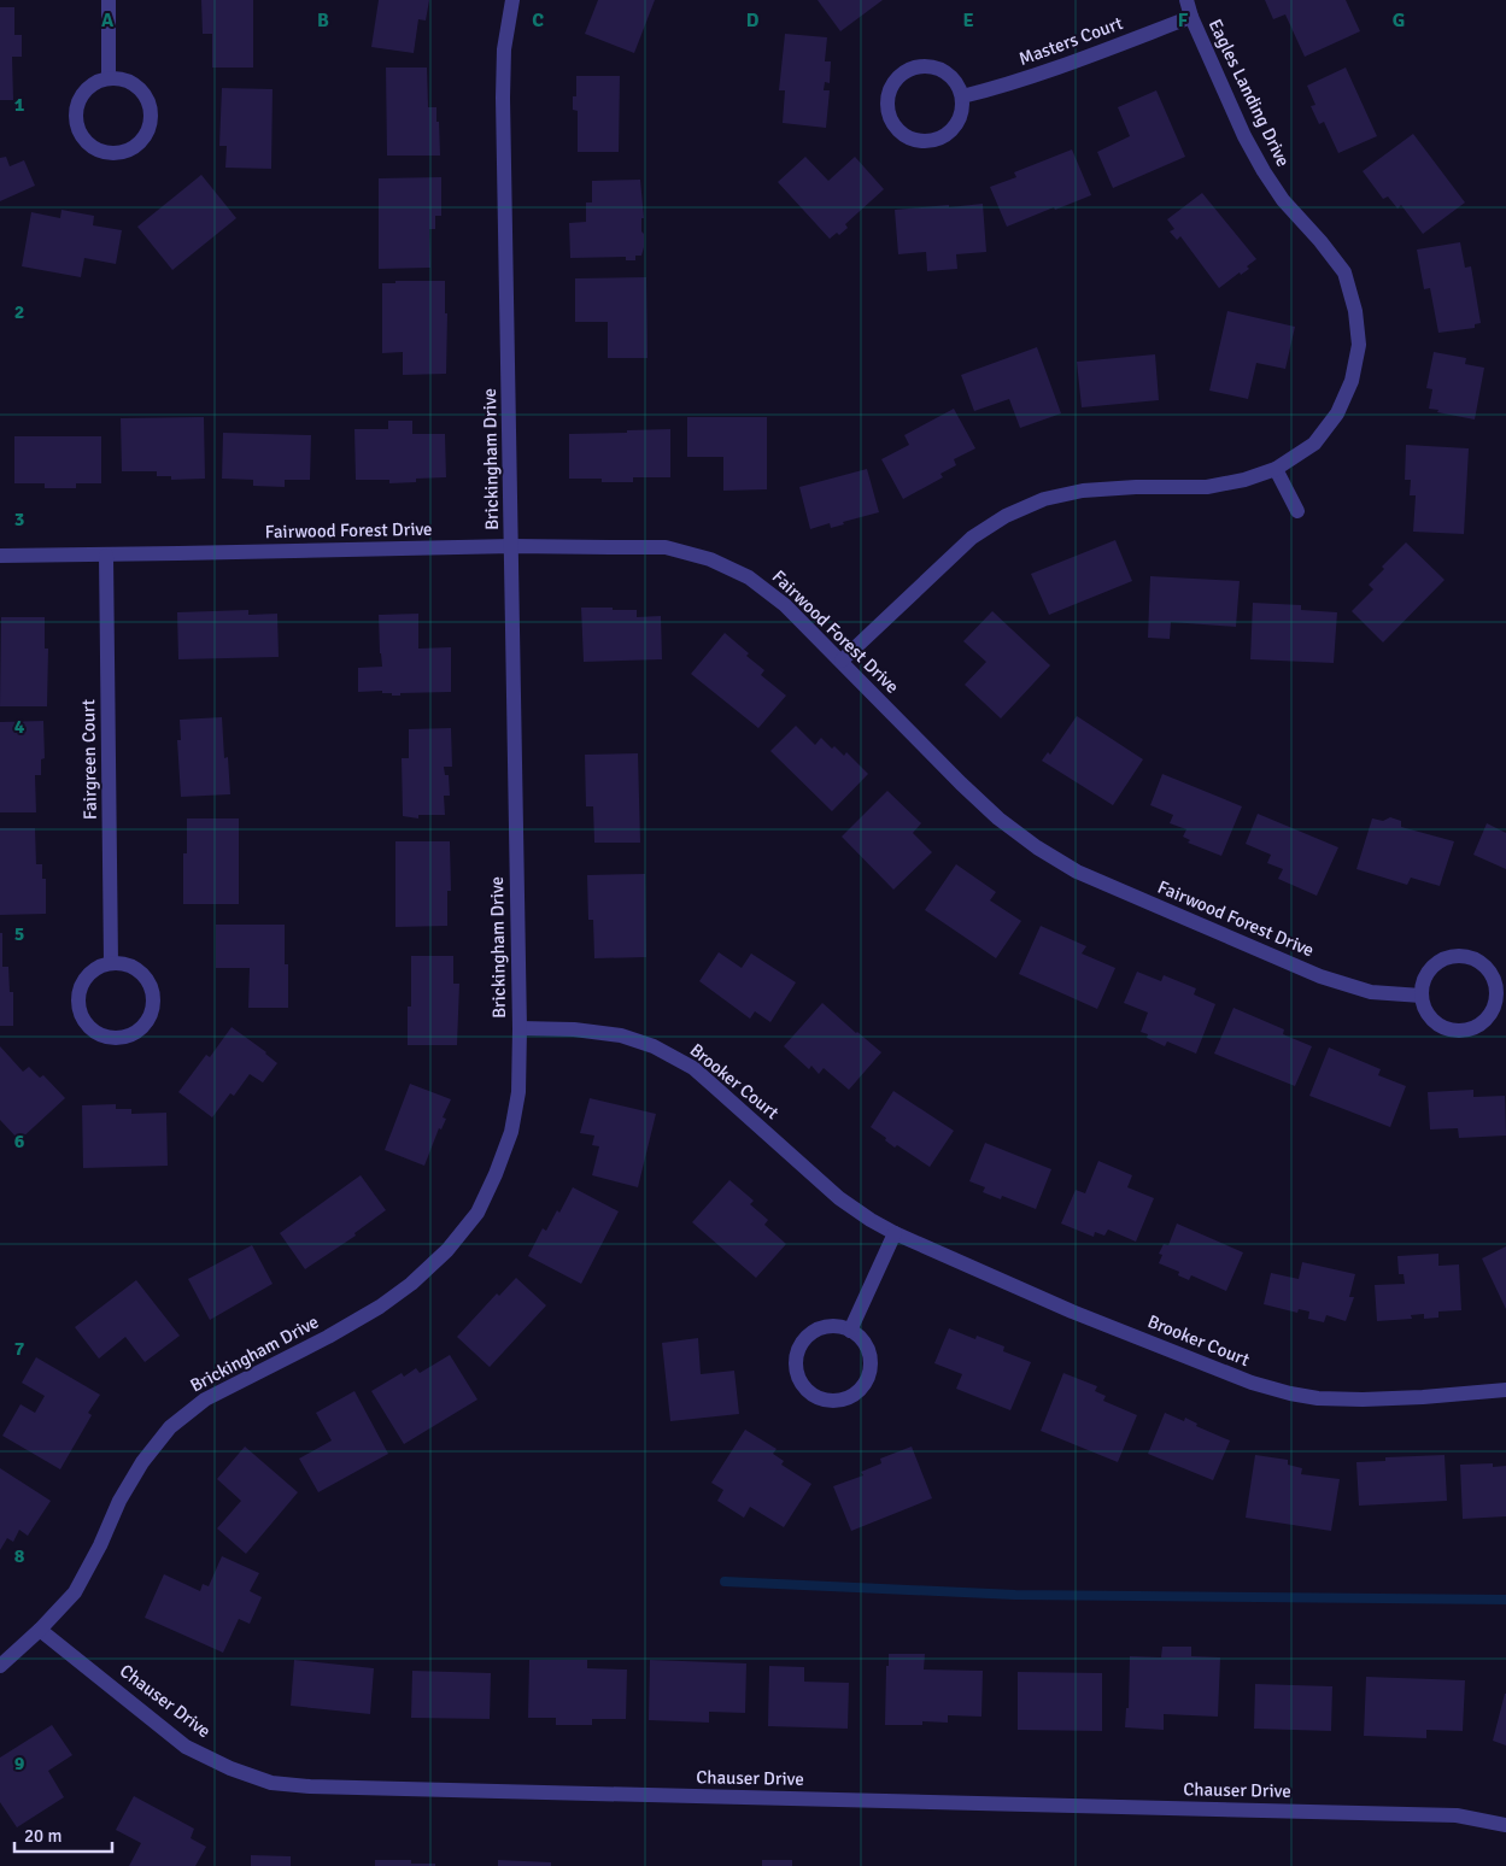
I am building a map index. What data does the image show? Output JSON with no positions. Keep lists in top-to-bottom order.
{
  "streets": {
    "street": [
      "Masters Court",
      "Eagles Landing Drive",
      "Brickingham Drive",
      "Fairwood Forest Drive",
      "Fairgreen Court",
      "Brooker Court",
      "Chauser Drive"
    ]
  },
  "crossings": [
    ["Masters Court", "Eagles Landing Drive"],
    ["Eagles Landing Drive", "Fairwood Forest Drive"],
    ["Brickingham Drive", "Fairwood Forest Drive"],
    ["Brickingham Drive", "Brooker Court"],
    ["Brickingham Drive", "Chauser Drive"],
    ["Fairwood Forest Drive", "Fairgreen Court"]
  ],
  "scale_bar": "20 m",
  "grid": {
    "columns": [
      "A",
      "B",
      "C",
      "D",
      "E",
      "F",
      "G"
    ],
    "rows": [
      "1",
      "2",
      "3",
      "4",
      "5",
      "6",
      "7",
      "8",
      "9"
    ]
  }
}
